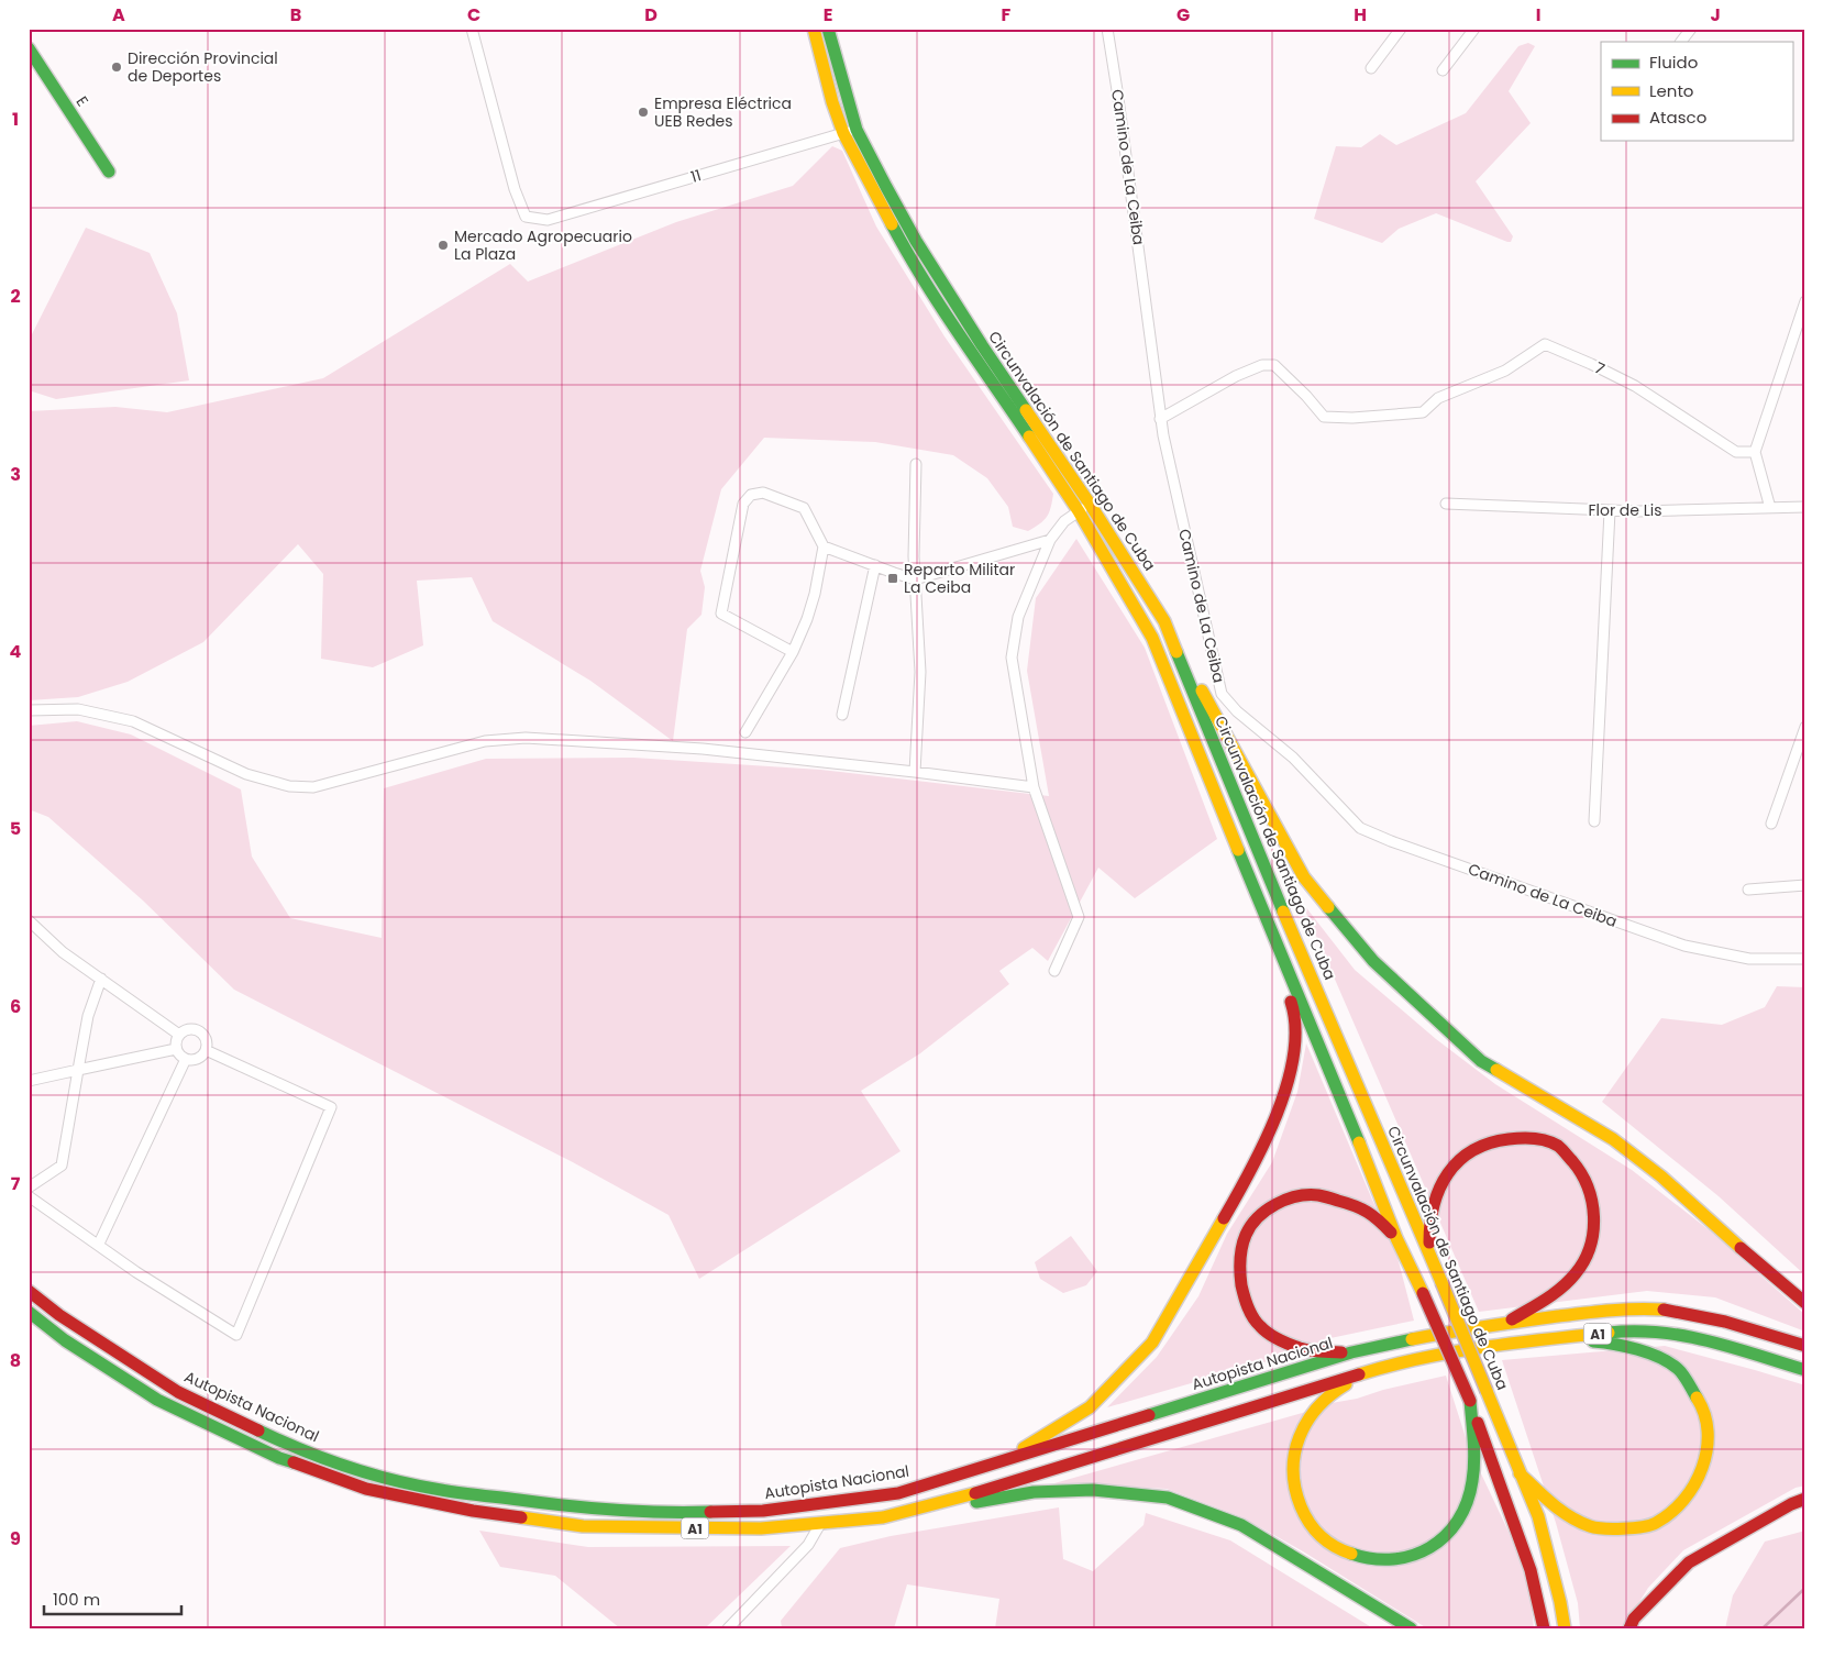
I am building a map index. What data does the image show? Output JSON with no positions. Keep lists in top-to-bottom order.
{
  "streets": {
    "main road": [
      "E",
      "Circunvalación de Santiago de Cuba",
      "A1",
      "Autopista Nacional"
    ],
    "street": [
      "Camino de La Ceiba",
      "11",
      "7",
      "Flor de Lis"
    ]
  },
  "crossings": [
    ["Camino de La Ceiba", "7"],
    ["11", "Circunvalación de Santiago de Cuba"]
  ],
  "places": {
    "other": ["Dirección Provincial de Deportes", "Empresa Eléctrica UEB Redes", "Mercado Agropecuario La Plaza"],
    "transit": ["Reparto Militar La Ceiba"]
  },
  "legend": ["Fluido", "Lento", "Atasco"],
  "scale_bar": "100 m",
  "grid": {
    "columns": [
      "A",
      "B",
      "C",
      "D",
      "E",
      "F",
      "G",
      "H",
      "I",
      "J"
    ],
    "rows": [
      "1",
      "2",
      "3",
      "4",
      "5",
      "6",
      "7",
      "8",
      "9"
    ]
  }
}
